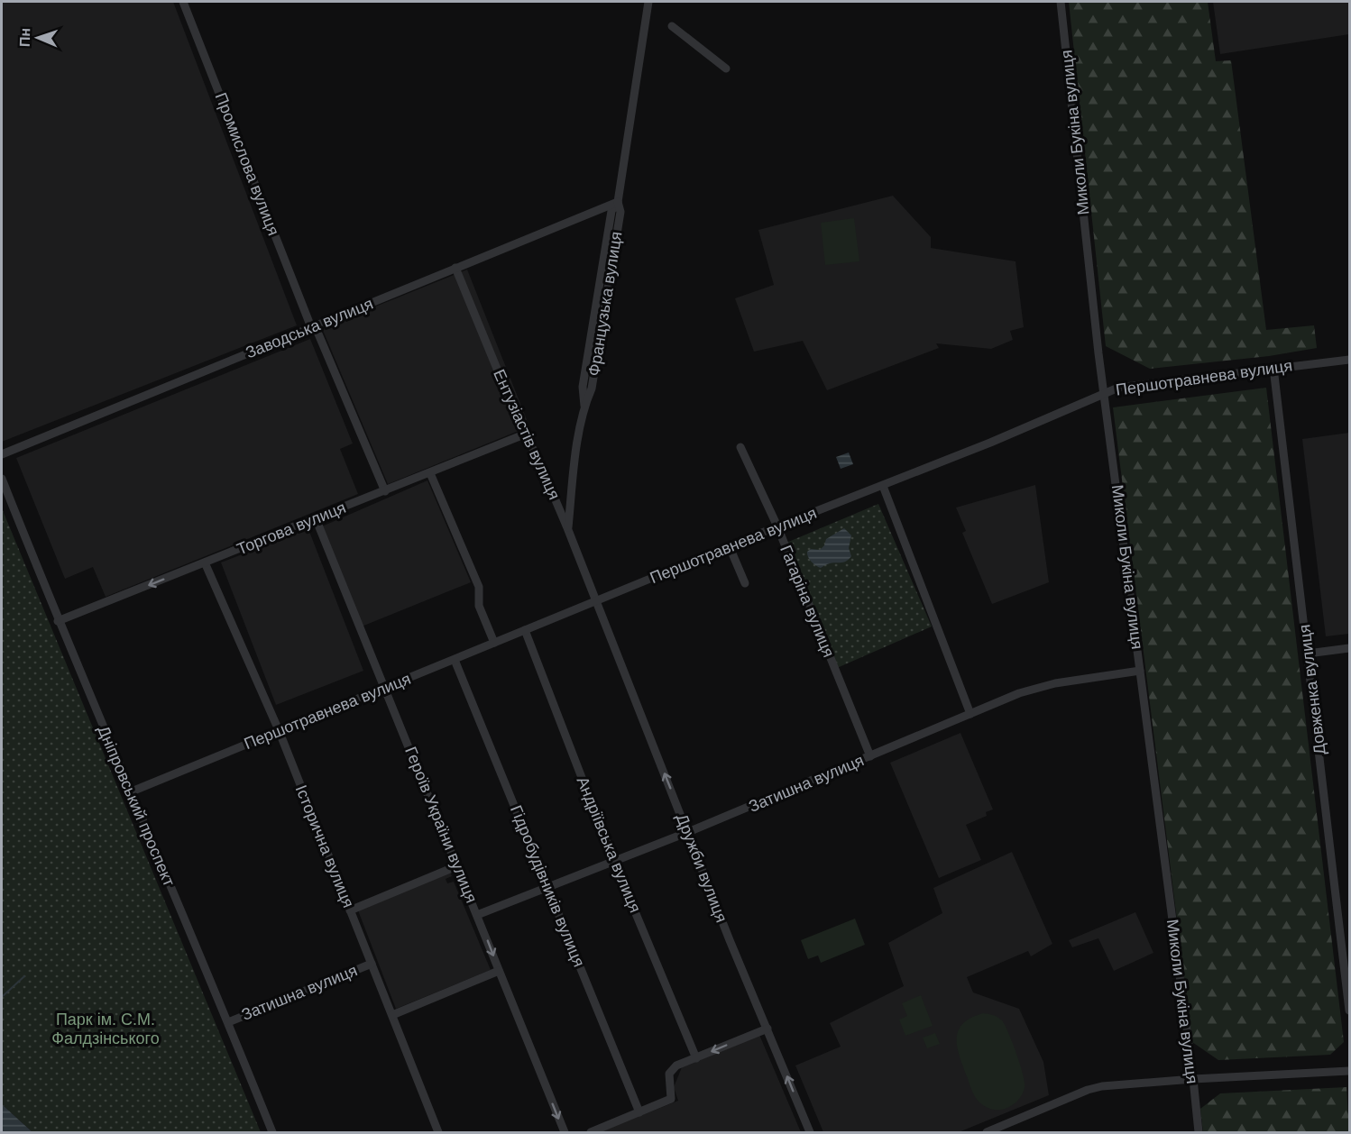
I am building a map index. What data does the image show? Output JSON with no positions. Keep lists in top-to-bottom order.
{
  "streets": {
    "street": [
      "Миколи Букіна вулиця",
      "Промислова вулиця",
      "Французька вулиця",
      "Заводська вулиця",
      "Першотравнева вулиця",
      "Ентузіастів вулиця",
      "Торгова вулиця",
      "Гагаріна вулиця",
      "Довженка вулиця",
      "Затишна вулиця",
      "Дніпровський проспект",
      "Героїв України вулиця",
      "Андріївська вулиця",
      "Історична вулиця",
      "Дружби вулиця",
      "Гідробудівників вулиця"
    ]
  },
  "crossings": [
    ["Миколи Букіна вулиця", "Першотравнева вулиця"],
    ["Миколи Букіна вулиця", "Затишна вулиця"],
    ["Промислова вулиця", "Заводська вулиця"],
    ["Французька вулиця", "Заводська вулиця"],
    ["Французька вулиця", "Ентузіастів вулиця"],
    ["Заводська вулиця", "Ентузіастів вулиця"],
    ["Першотравнева вулиця", "Ентузіастів вулиця"],
    ["Першотравнева вулиця", "Гагаріна вулиця"],
    ["Першотравнева вулиця", "Довженка вулиця"],
    ["Першотравнева вулиця", "Дніпровський проспект"],
    ["Першотравнева вулиця", "Героїв України вулиця"],
    ["Першотравнева вулиця", "Андріївська вулиця"],
    ["Першотравнева вулиця", "Історична вулиця"],
    ["Першотравнева вулиця", "Дружби вулиця"],
    ["Першотравнева вулиця", "Гідробудівників вулиця"],
    ["Ентузіастів вулиця", "Торгова вулиця"],
    ["Ентузіастів вулиця", "Дружби вулиця"],
    ["Торгова вулиця", "Дніпровський проспект"],
    ["Торгова вулиця", "Героїв України вулиця"],
    ["Торгова вулиця", "Історична вулиця"],
    ["Гагаріна вулиця", "Затишна вулиця"],
    ["Затишна вулиця", "Дніпровський проспект"],
    ["Затишна вулиця", "Героїв України вулиця"],
    ["Затишна вулиця", "Андріївська вулиця"],
    ["Затишна вулиця", "Історична вулиця"],
    ["Затишна вулиця", "Дружби вулиця"],
    ["Затишна вулиця", "Гідробудівників вулиця"]
  ],
  "one_way": ["Героїв України вулиця", "Дружби вулиця"],
  "parks": ["Парк ім. С.М. Фалдзінського"],
  "north": "left"
}
